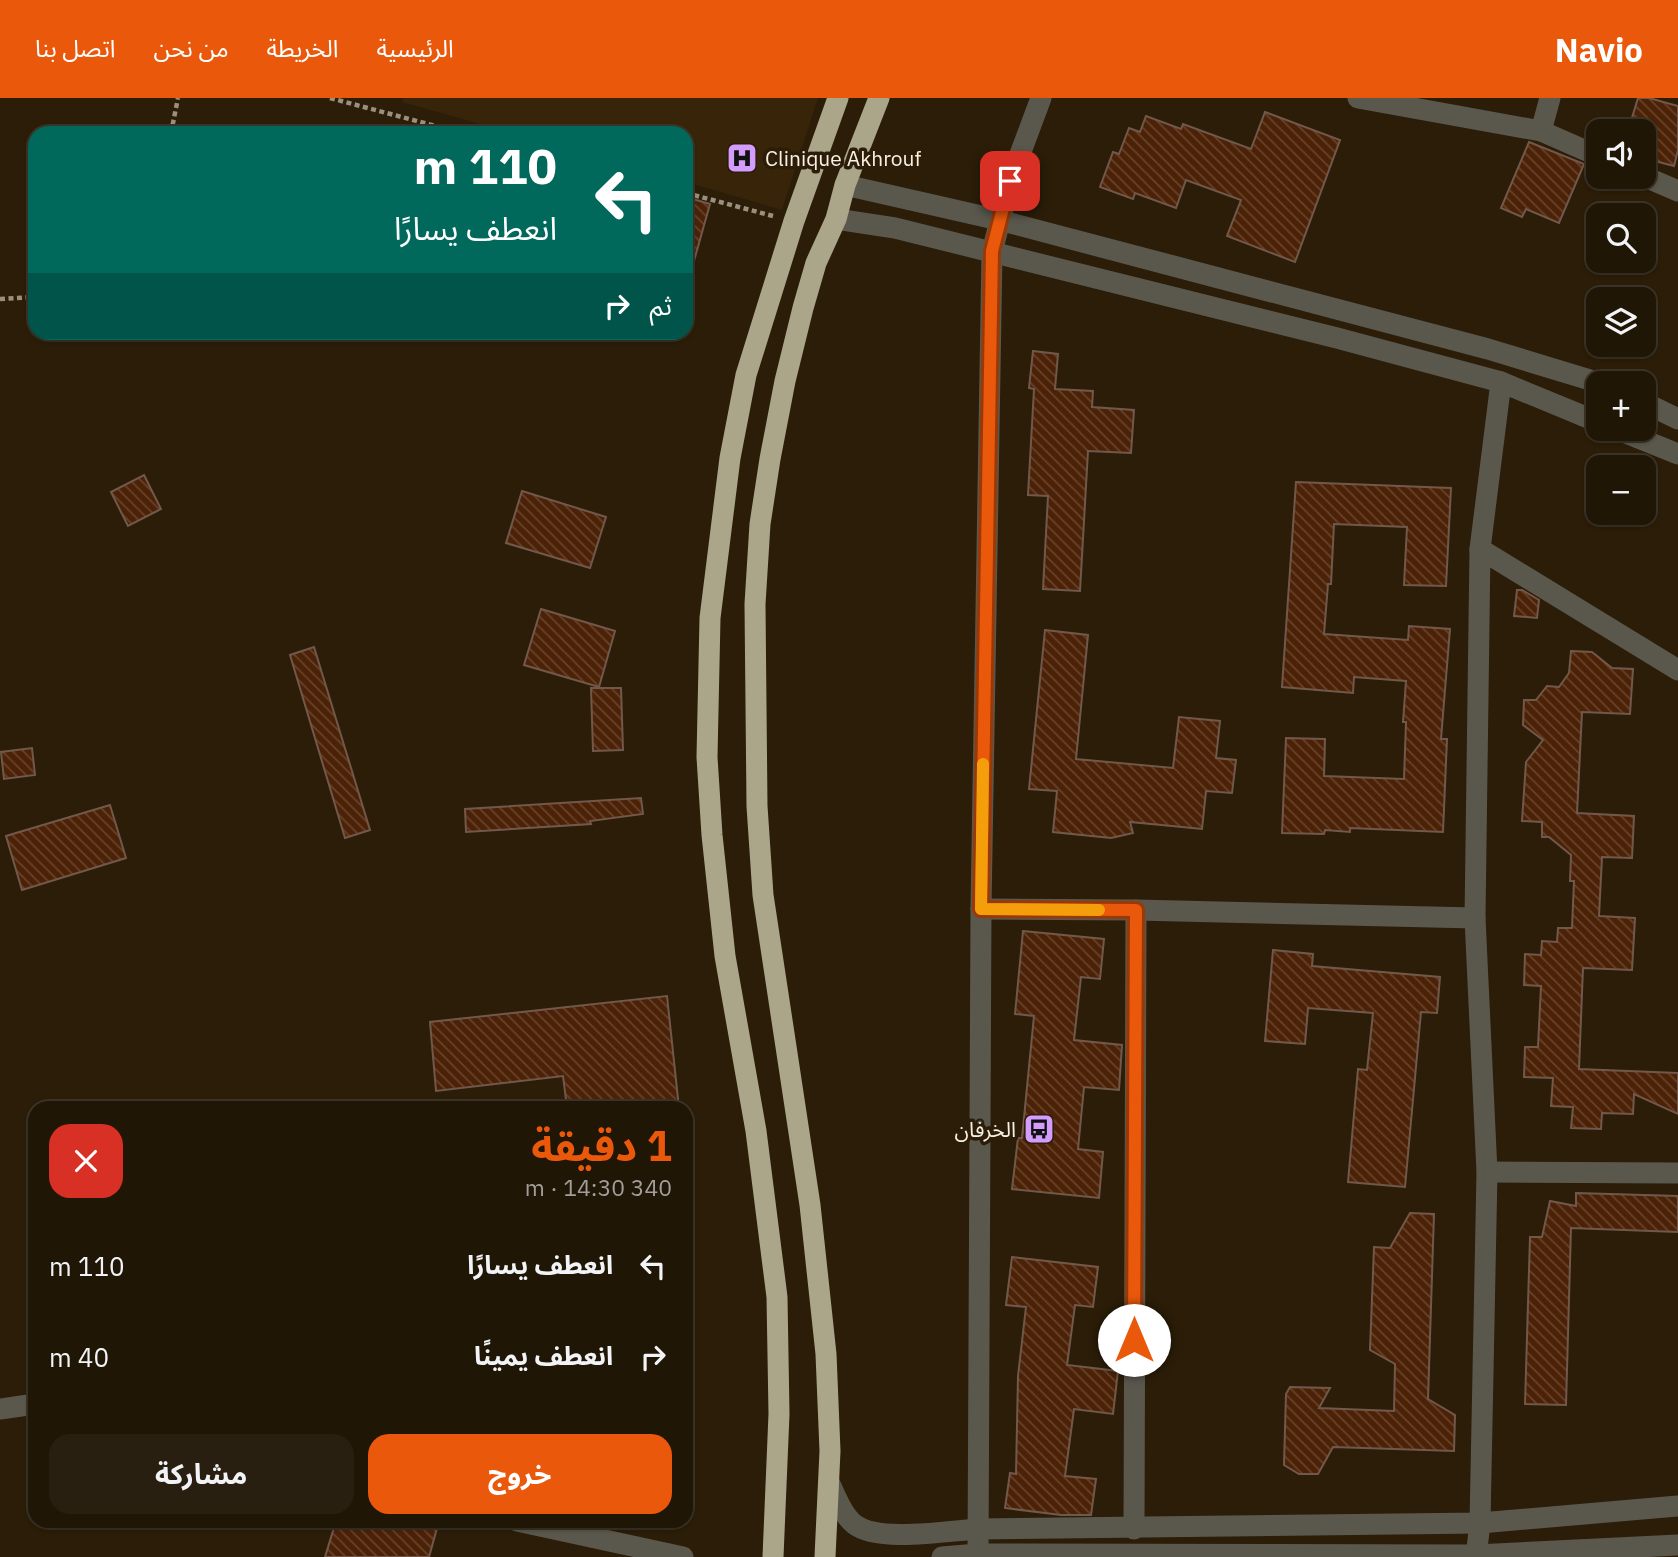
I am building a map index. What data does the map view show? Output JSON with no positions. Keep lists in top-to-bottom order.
{
  "places": {
    "hospital": ["Clinique Akhrouf"],
    "bus stop": ["الخرفان"]
  },
  "page": {
    "header": "Navio",
    "nav": [
      "الرئيسية",
      "الخريطة",
      "من نحن",
      "اتصل بنا"
    ],
    "map_buttons": ["+", "−"],
    "turn": ["110 m", "انعطف يسارًا"],
    "then": "ثم",
    "heading": ["1 دقيقة", "340 m · 14:30"],
    "list": [
      {
        "name": "انعطف يسارًا",
        "value": "110 m"
      },
      {
        "name": "انعطف يمينًا",
        "value": "40 m"
      }
    ],
    "buttons": ["خروج", "مشاركة"]
  }
}
